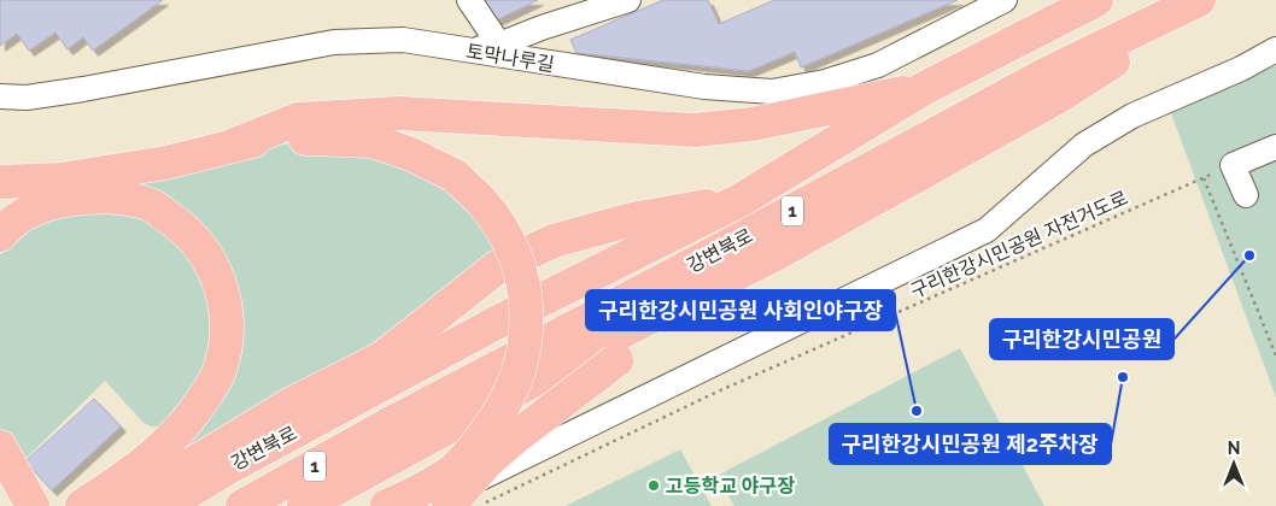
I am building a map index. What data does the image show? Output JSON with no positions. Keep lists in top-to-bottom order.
{
  "streets": {
    "highway": ["1", "강변북로"],
    "street": ["토막나루길"],
    "path": ["구리한강시민공원 자전거도로"]
  },
  "places": [
    "구리한강시민공원",
    "구리한강시민공원 제2주차장",
    "구리한강시민공원 사회인야구장",
    "고등학교 야구장"
  ],
  "north": "top"
}
